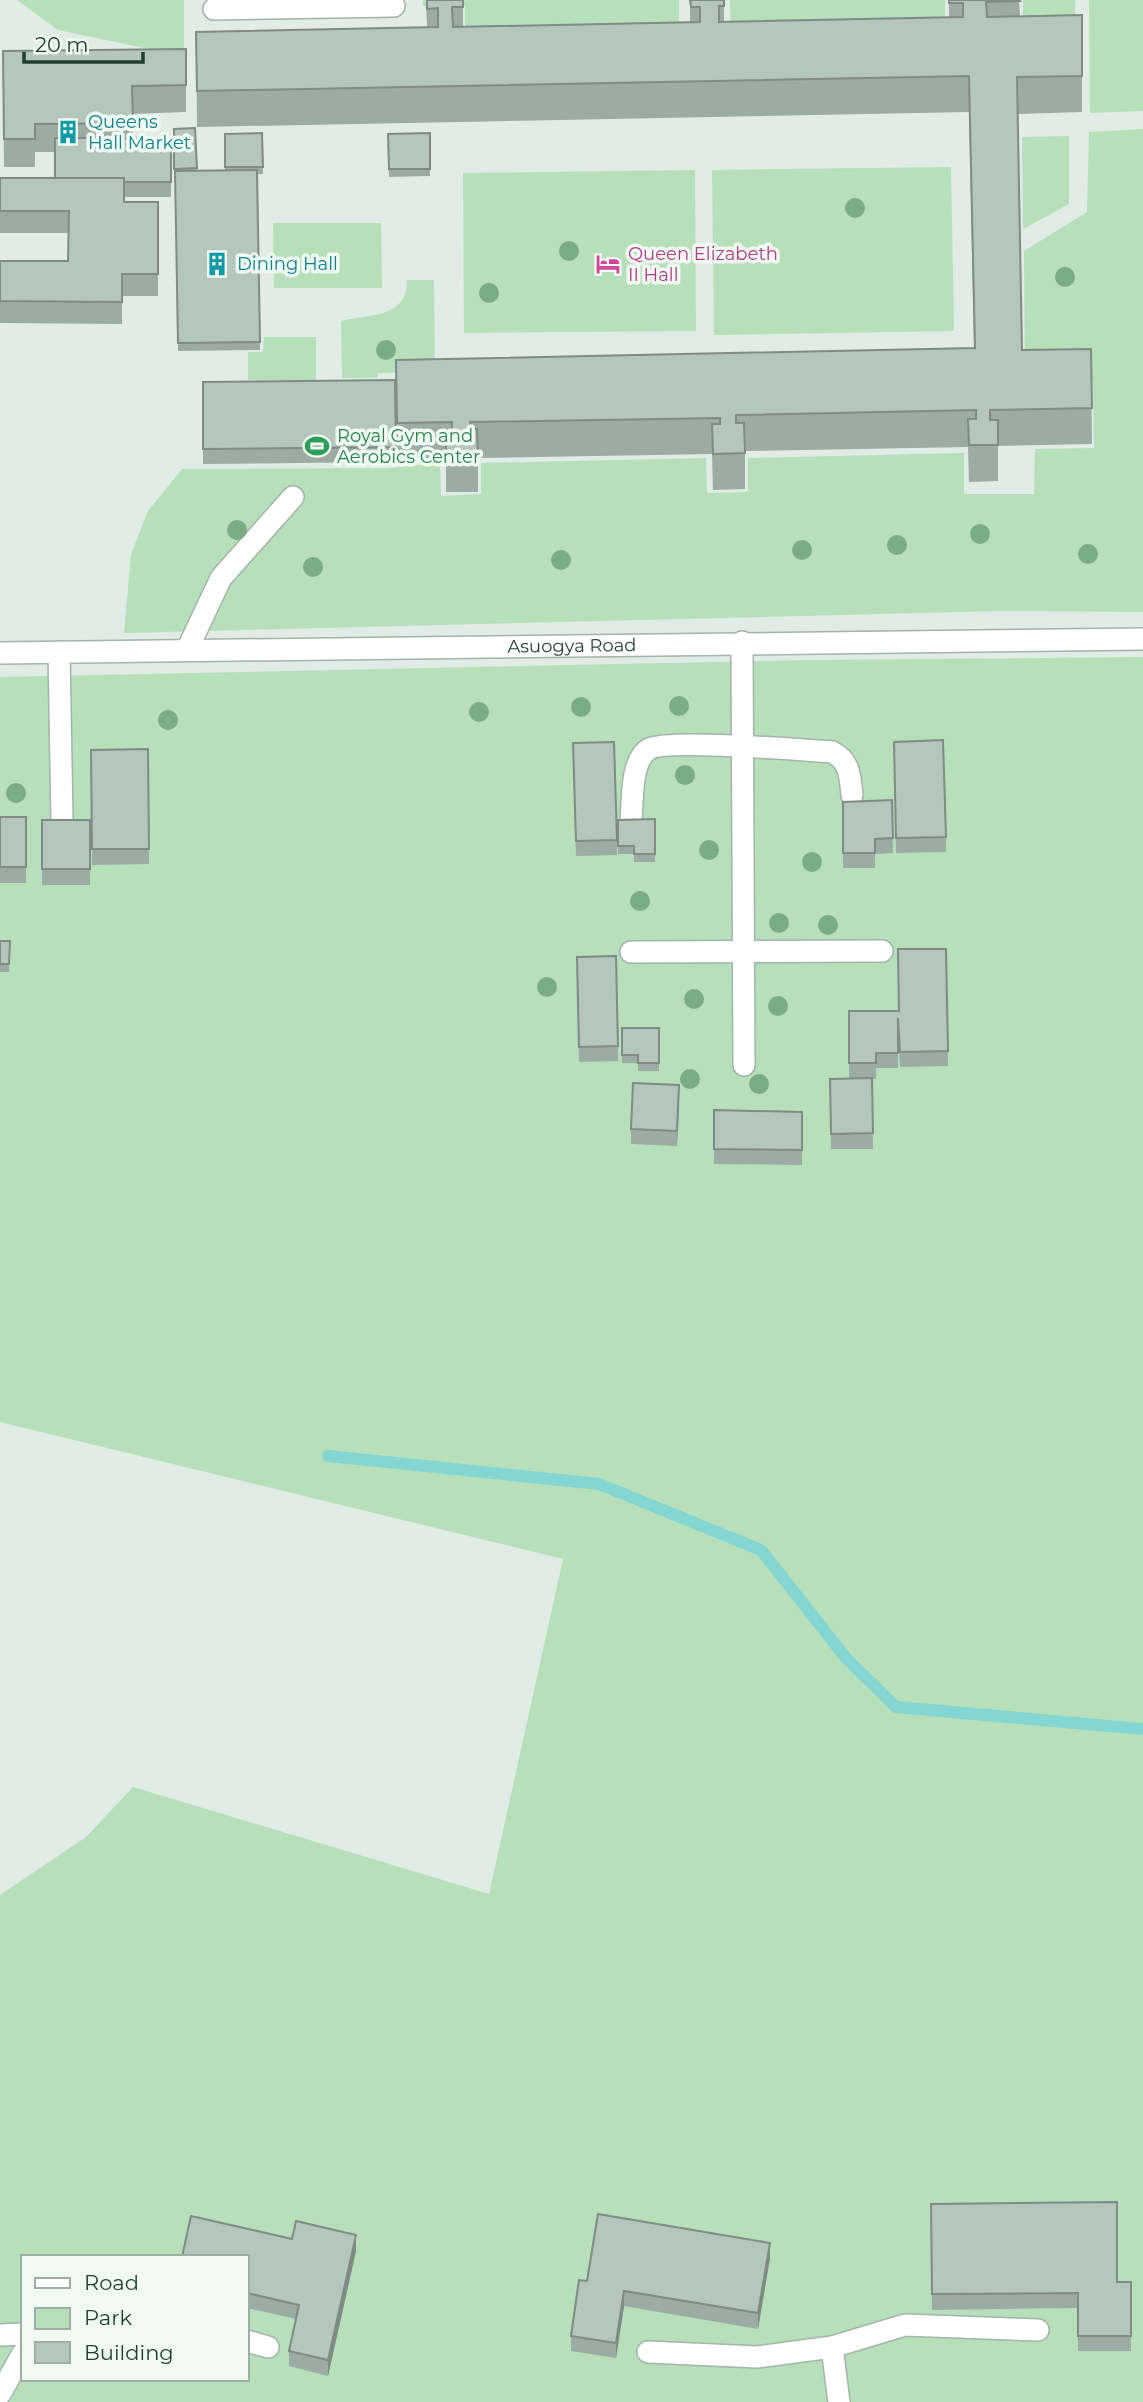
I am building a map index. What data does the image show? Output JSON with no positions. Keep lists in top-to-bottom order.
{
  "streets": {
    "street": ["Asuogya Road"]
  },
  "places": {
    "building": ["Queens Hall Market", "Dining Hall"],
    "hotel": ["Queen Elizabeth II Hall"],
    "sports": ["Royal Gym and Aerobics Center"]
  },
  "legend": ["Road", "Park", "Building"],
  "scale_bar": "20 m"
}
